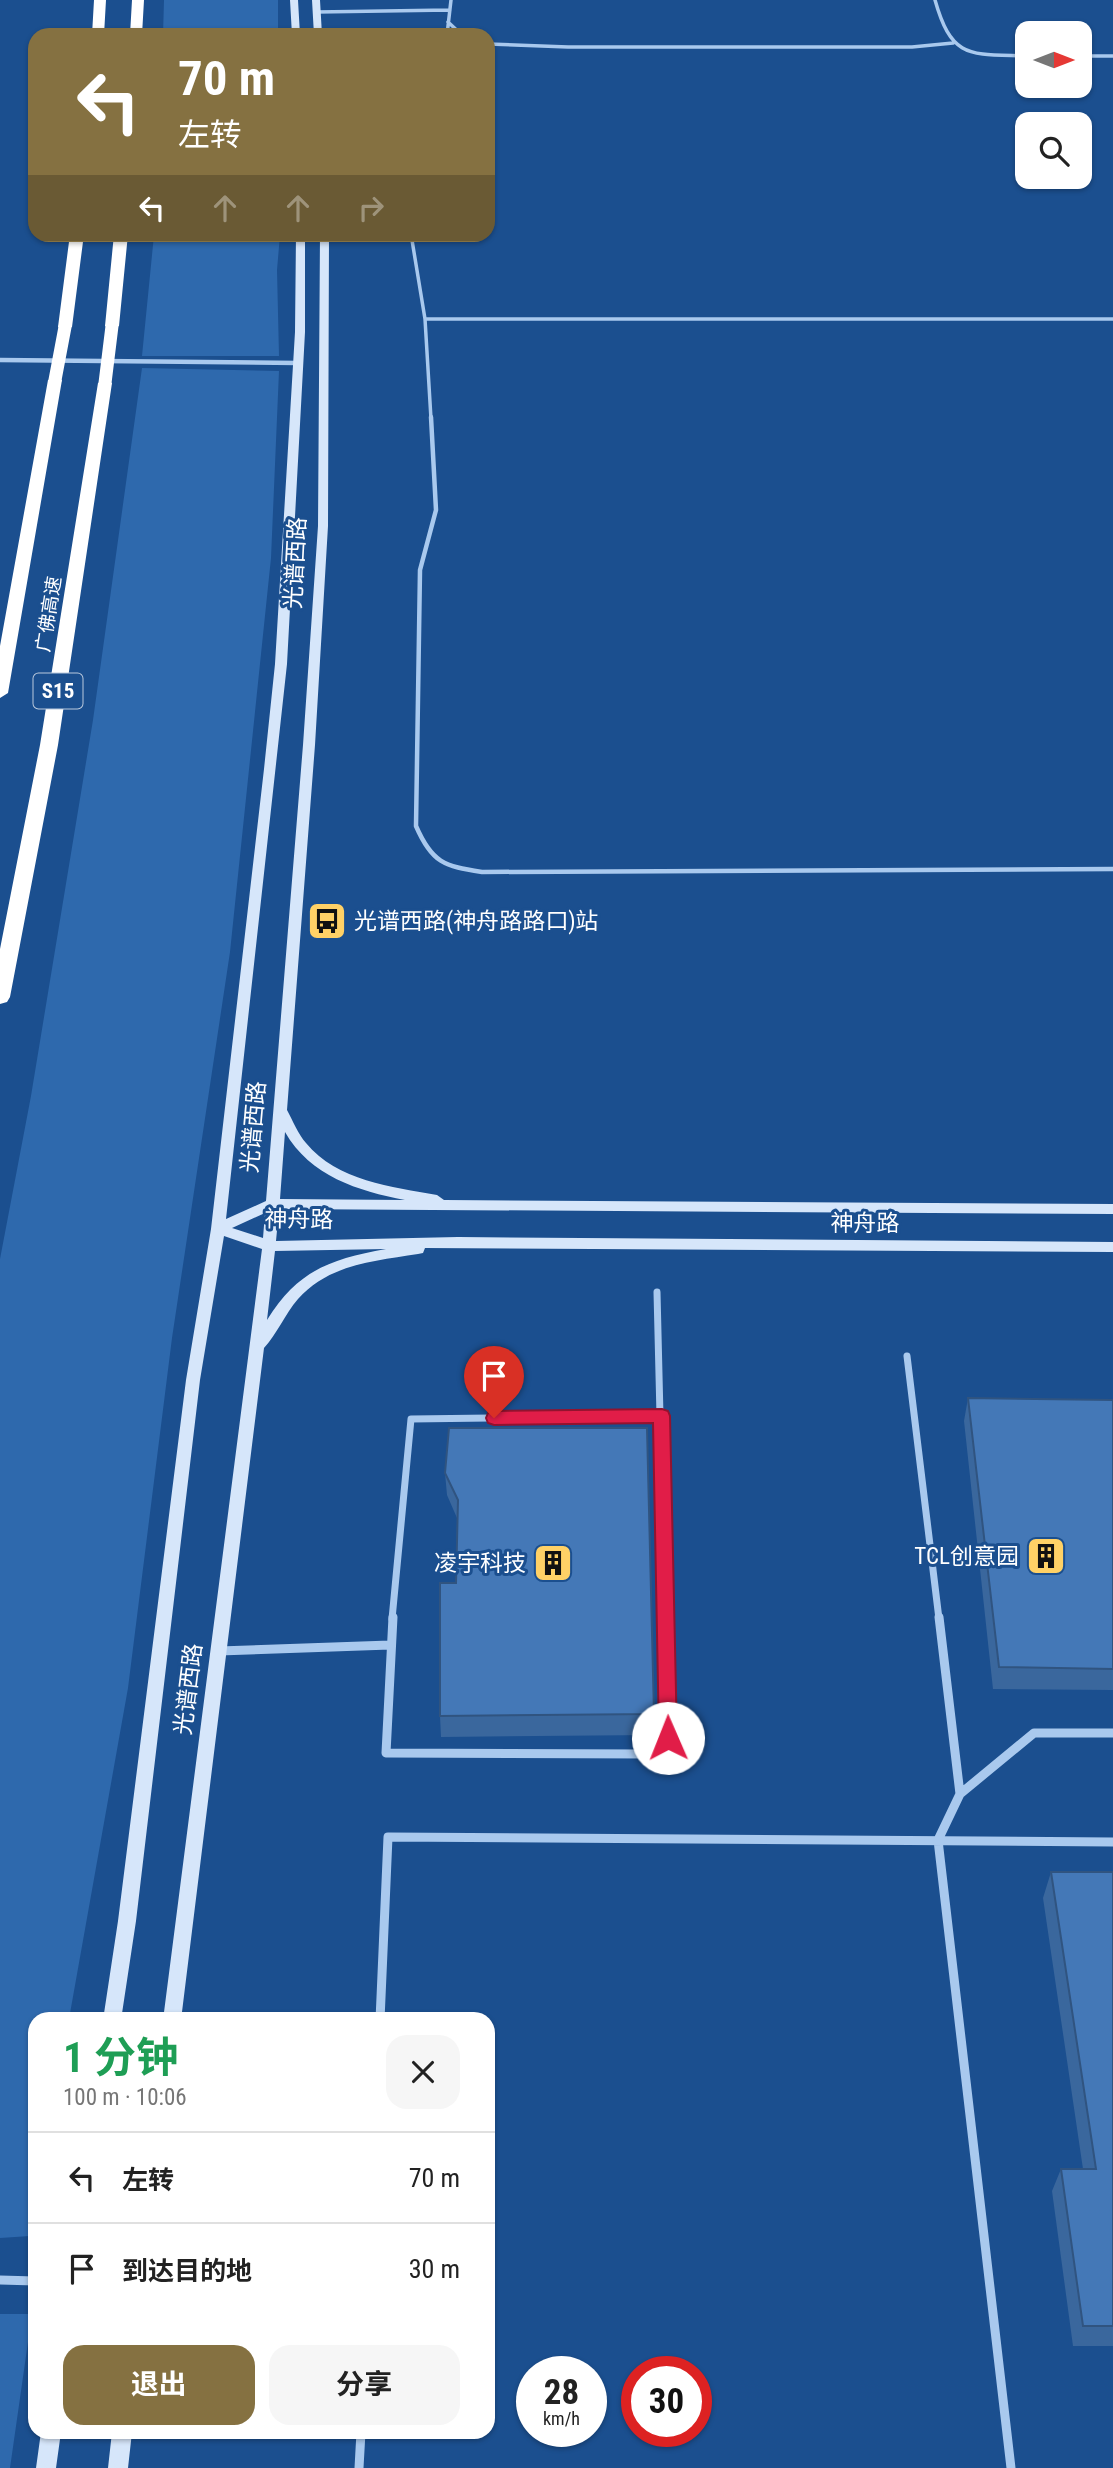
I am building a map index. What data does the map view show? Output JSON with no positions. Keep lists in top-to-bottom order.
{
  "streets": {
    "highway": ["广佛高速", "S15"],
    "main road": ["光谱西路", "神舟路"]
  },
  "crossings": [
    ["光谱西路", "神舟路"]
  ],
  "places": {
    "bus stop": ["光谱西路(神舟路路口)站"],
    "building": ["TCL创意园", "凌宇科技"]
  },
  "north": "right",
  "page": {
    "turn": ["70 m", "左转"],
    "heading": ["1 分钟", "100 m · 10:06"],
    "list": [
      {
        "name": "左转",
        "value": "70 m"
      },
      {
        "name": "到达目的地",
        "value": "30 m"
      }
    ],
    "buttons": ["退出", "分享"],
    "speed": "28 km/h",
    "limit": "30"
  }
}
